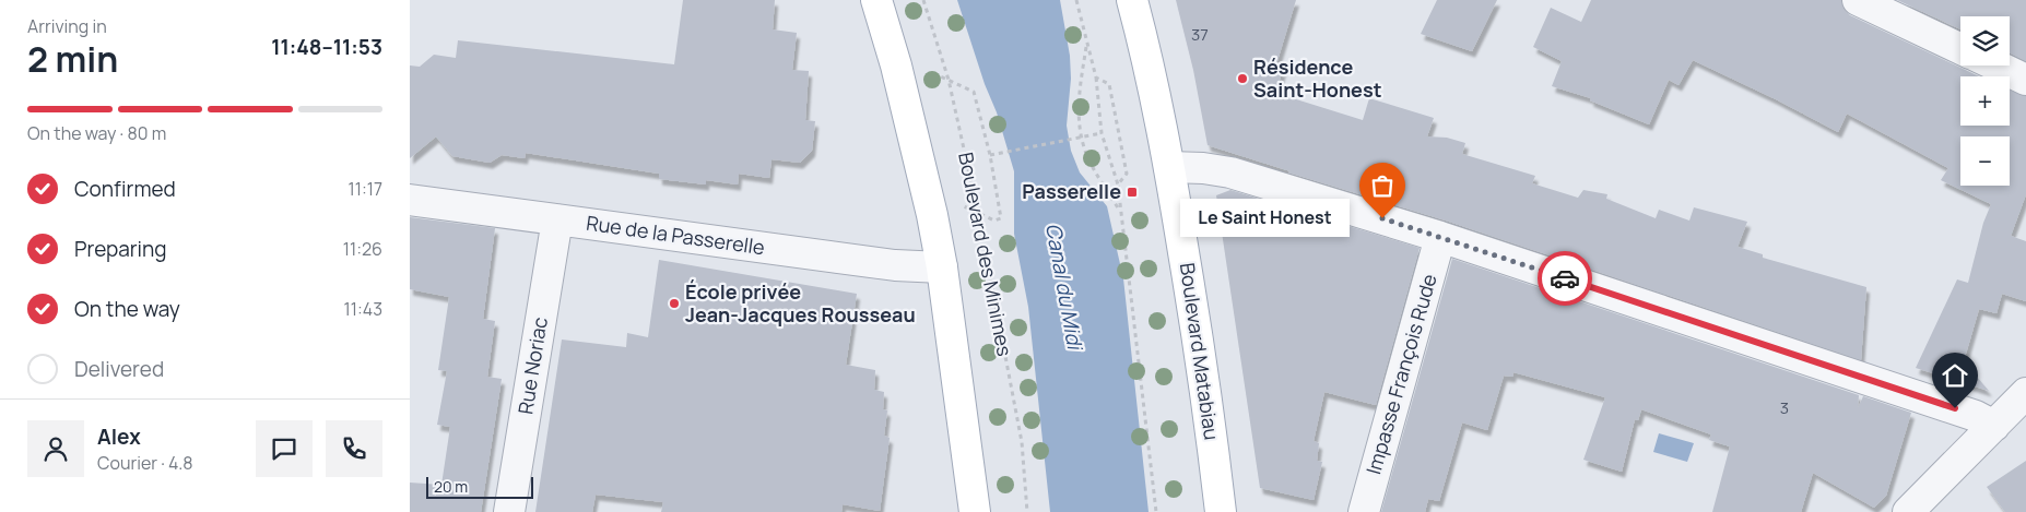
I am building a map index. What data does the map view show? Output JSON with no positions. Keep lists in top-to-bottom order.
{
  "streets": {
    "main road": ["Boulevard Matabiau"],
    "street": ["Rue de la Passerelle", "Rue Noriac", "Impasse François Rude"],
    "path": ["Boulevard des Minimes"]
  },
  "crossings": [
    ["Rue de la Passerelle", "Rue Noriac"]
  ],
  "water": ["Canal du Midi"],
  "places": {
    "other": ["Résidence Saint-Honest", "Le Saint Honest", "École privée Jean-Jacques Rousseau"],
    "transit": ["Passerelle"]
  },
  "house_numbers": ["37", "3"],
  "scale_bar": "20 m",
  "page": {
    "heading": ["2 min", "Arriving in", "11:48–11:53"],
    "panel": ["Alex", "Courier · 4.8"],
    "map_buttons": ["+", "−"],
    "bar": "On the way · 80 m",
    "list": [
      ["Confirmed", "11:17"],
      ["Preparing", "11:26"],
      ["On the way", "11:43"],
      "Delivered"
    ],
    "bubble": "Le Saint Honest",
    "scale": "20 m"
  }
}
